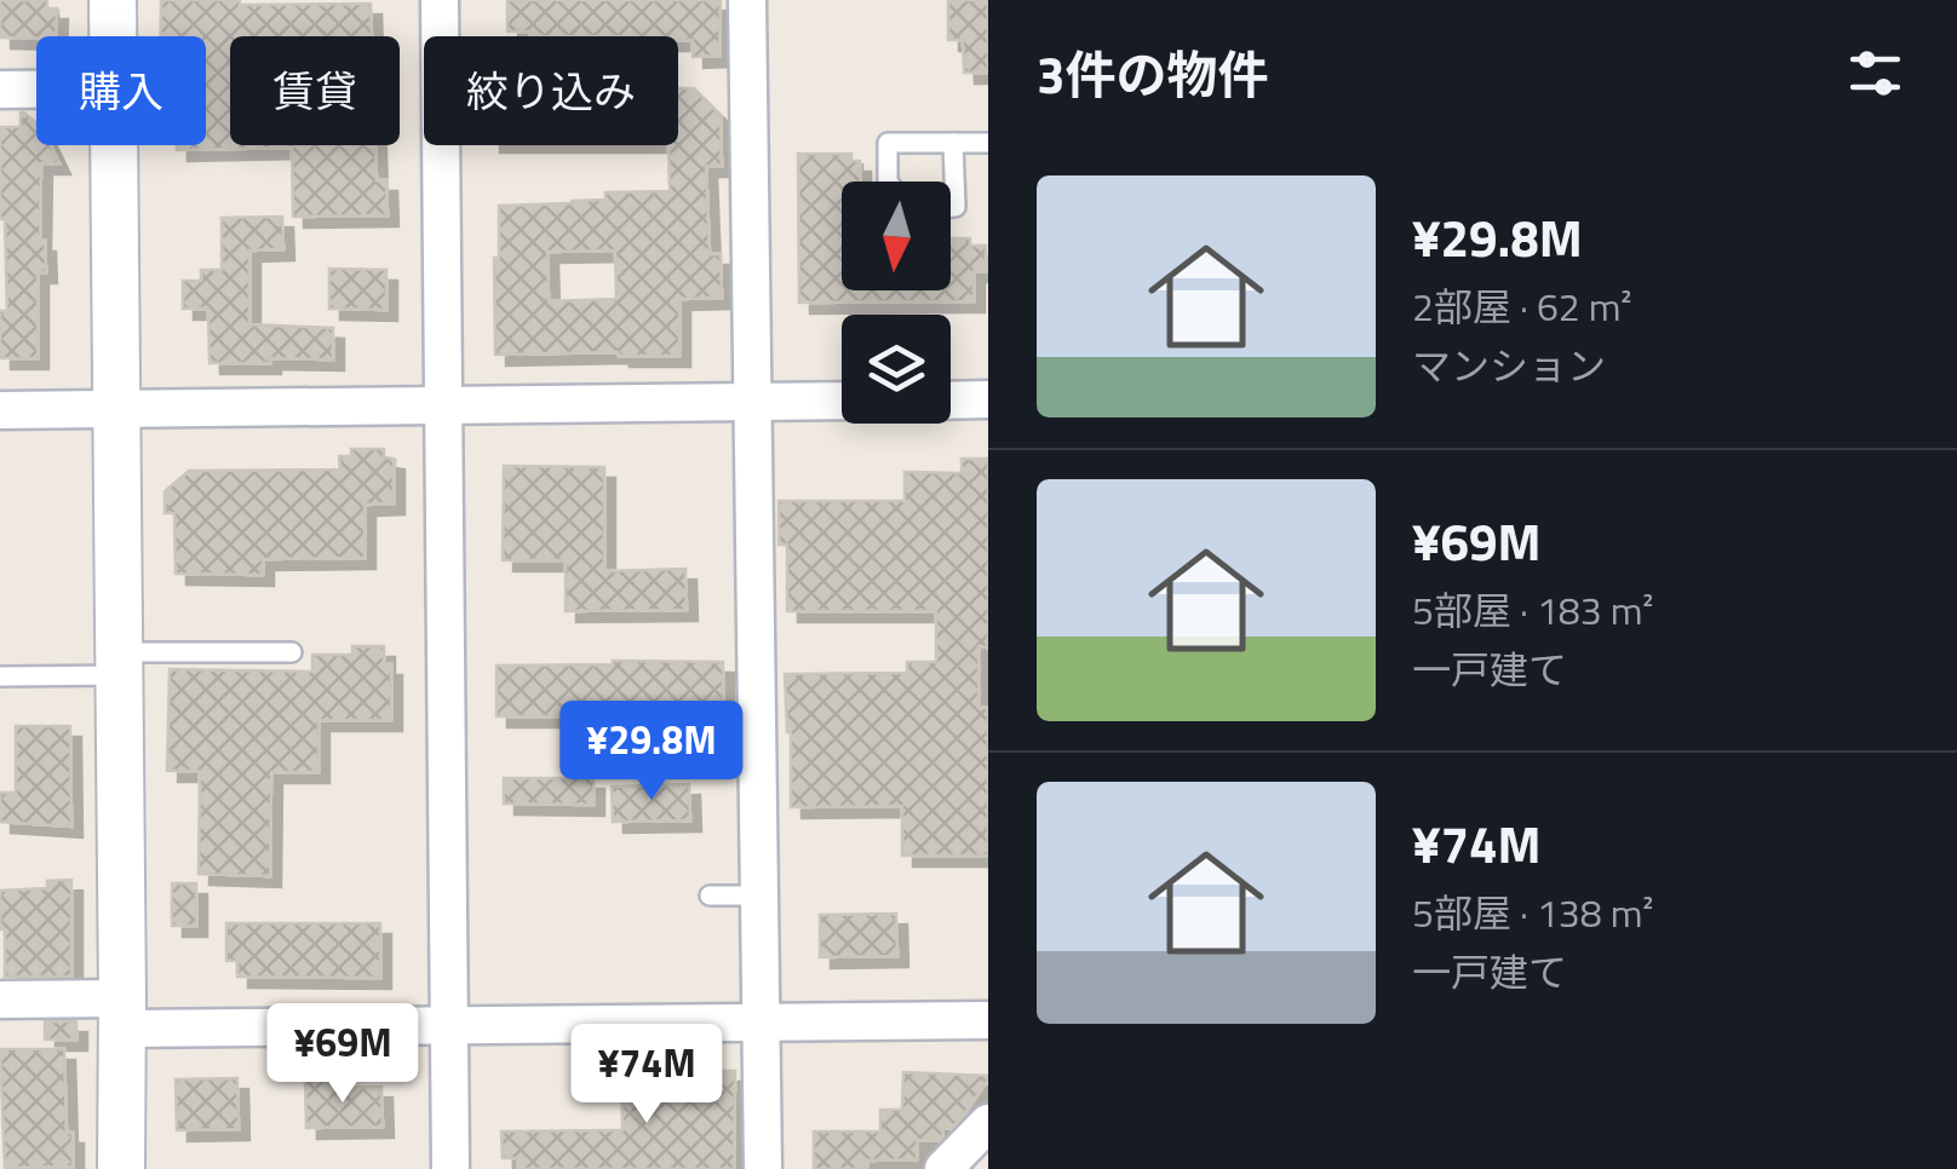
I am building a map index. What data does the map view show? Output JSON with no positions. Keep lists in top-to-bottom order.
{
  "north": "bottom",
  "page": {
    "heading": "3件の物件",
    "chip": ["購入", "賃貸", "絞り込み"],
    "list": [
      {
        "name": "¥29.8M",
        "note": "2部屋 · 62 m² · マンション"
      },
      {
        "name": "¥69M",
        "note": "5部屋 · 183 m² · 一戸建て"
      },
      {
        "name": "¥74M",
        "note": "5部屋 · 138 m² · 一戸建て"
      }
    ],
    "price": ["¥29.8M", "¥69M", "¥74M"]
  }
}
